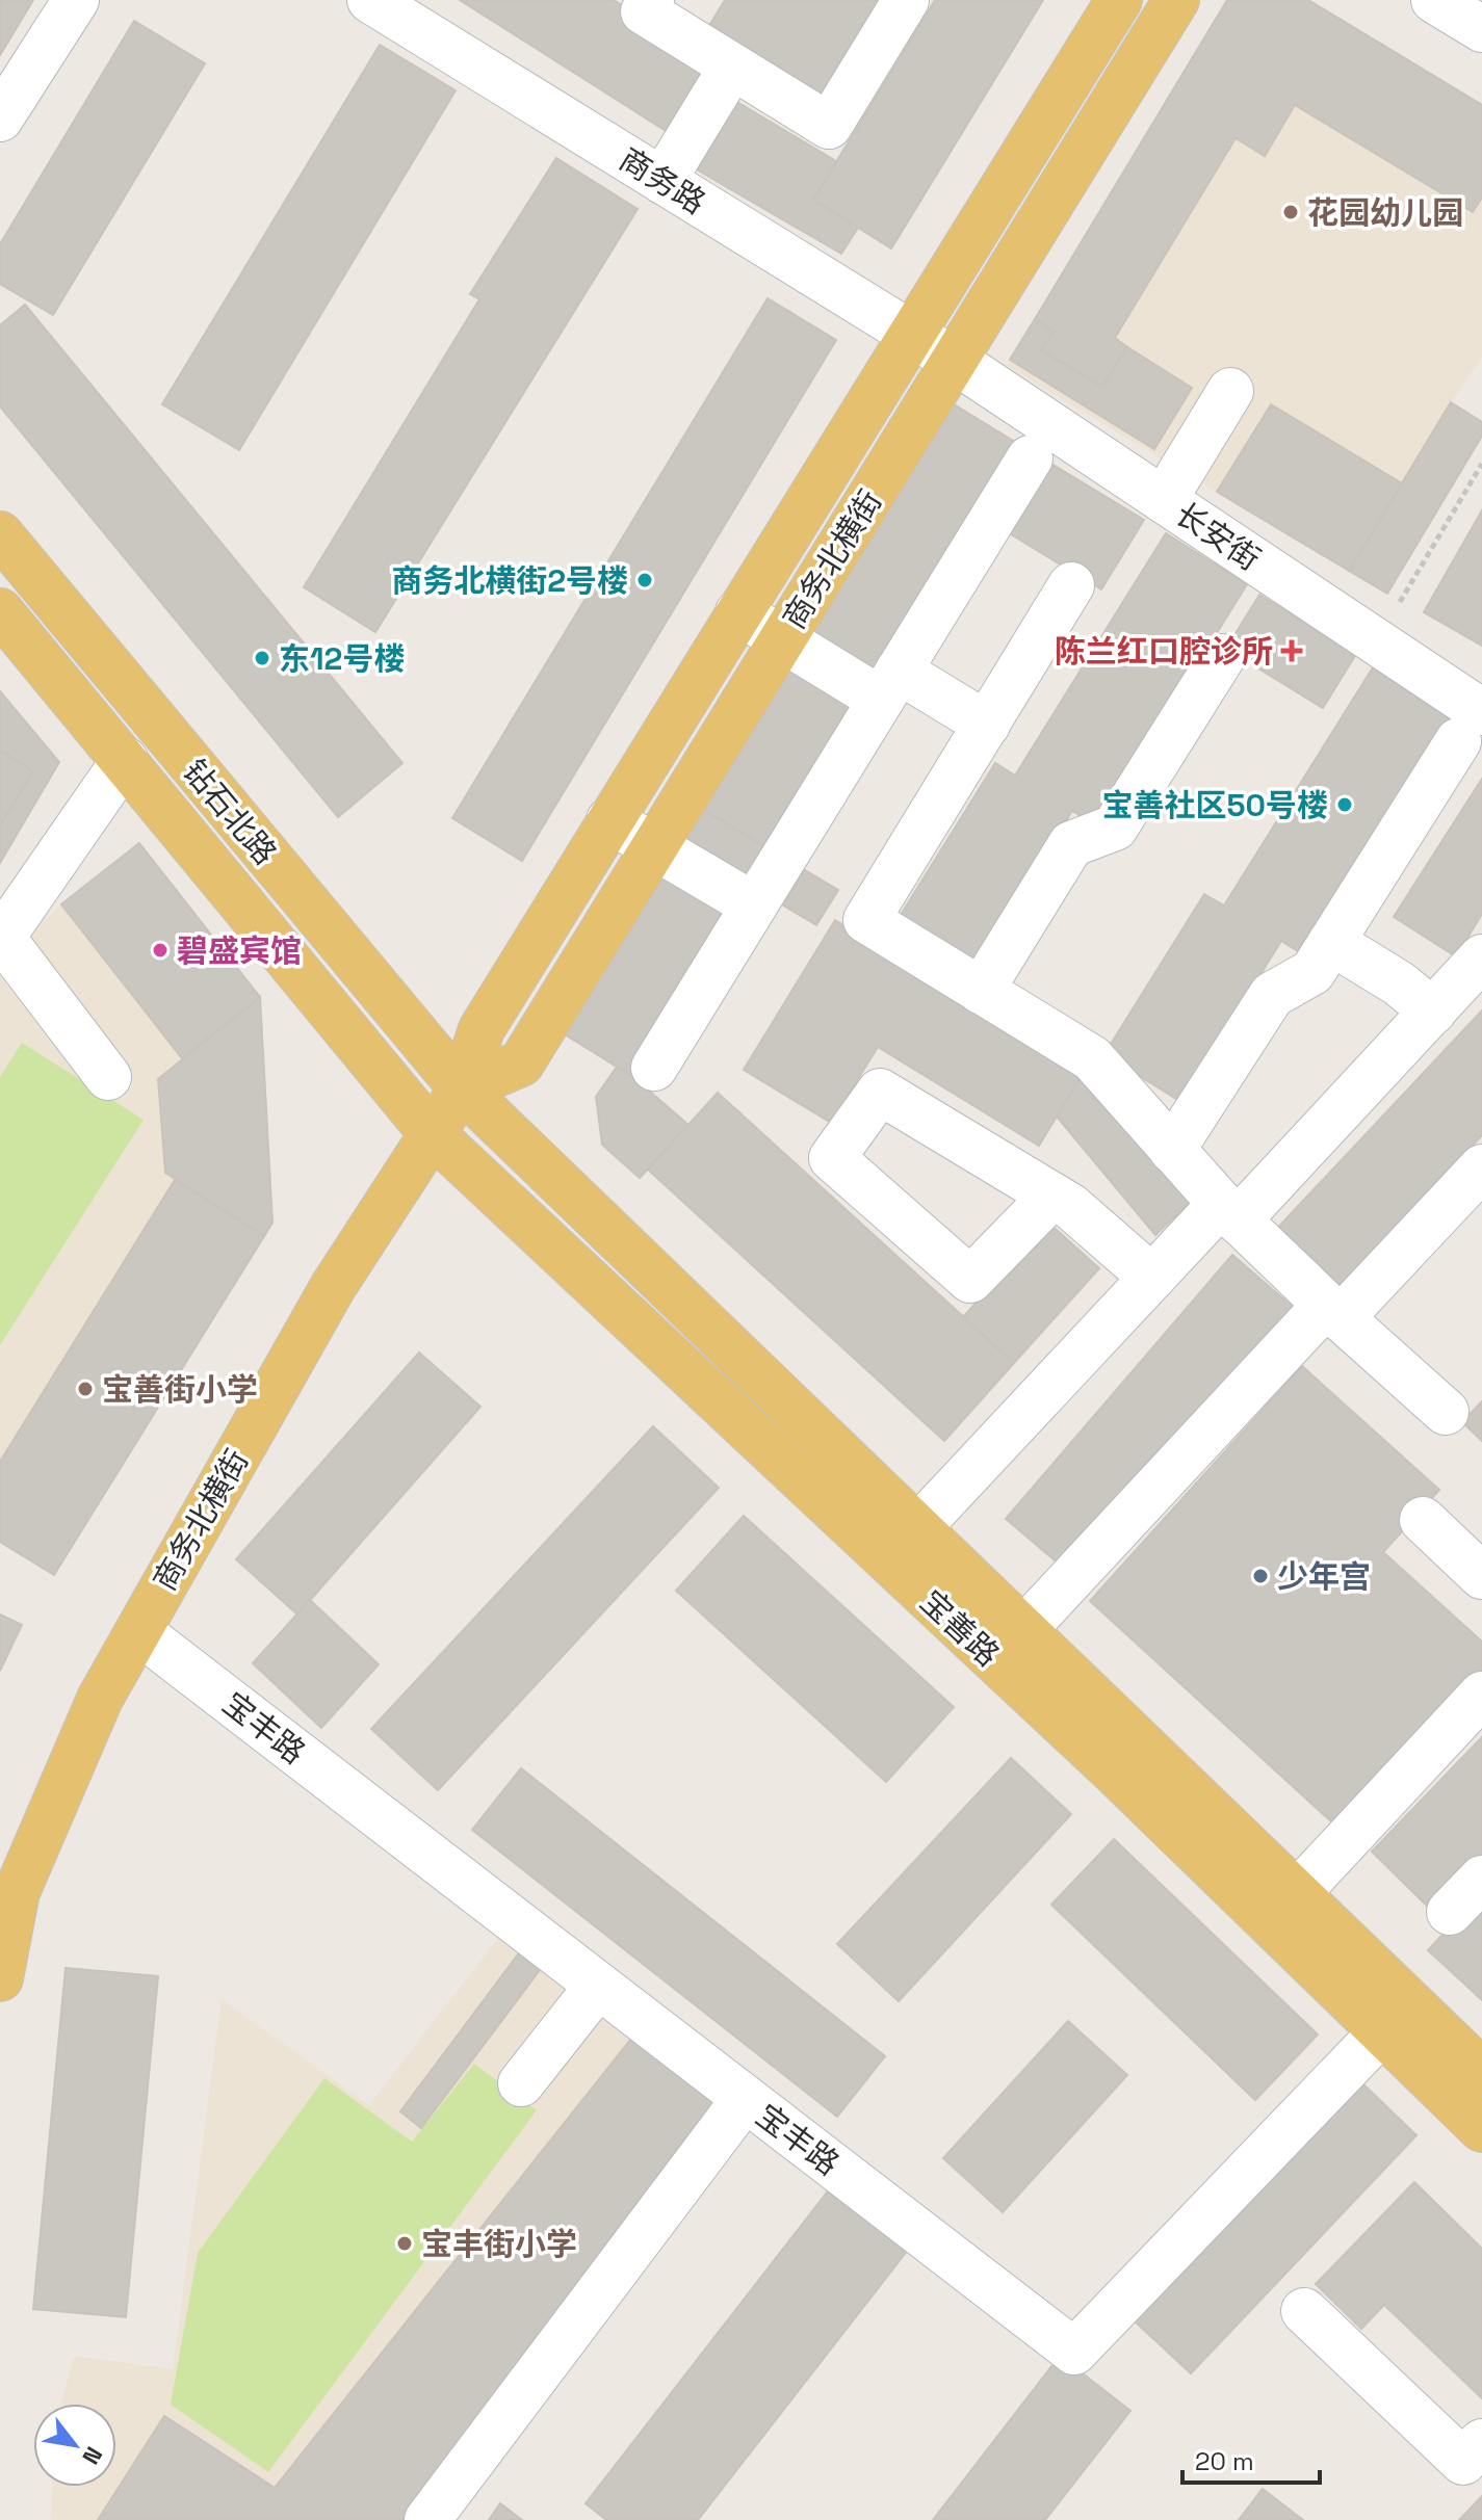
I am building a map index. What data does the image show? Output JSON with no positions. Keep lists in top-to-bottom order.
{
  "streets": {
    "main road": ["商务北横街", "钻石北路", "宝善路"],
    "street": ["商务路", "长安街", "宝丰路"]
  },
  "crossings": [
    ["商务路", "长安街"],
    ["商务路", "商务北横街"],
    ["长安街", "商务北横街"],
    ["商务北横街", "钻石北路"],
    ["商务北横街", "宝善路"],
    ["商务北横街", "宝丰路"],
    ["钻石北路", "宝善路"],
    ["宝善路", "宝丰路"]
  ],
  "places": {
    "other": [
      "花园幼儿园",
      "商务北横街2号楼",
      "东12号楼",
      "宝善社区50号楼",
      "碧盛宾馆",
      "宝善街小学",
      "少年宫",
      "宝丰街小学"
    ],
    "health": ["陈兰红口腔诊所"]
  },
  "scale_bar": "20 m",
  "north": "bottom right"
}
